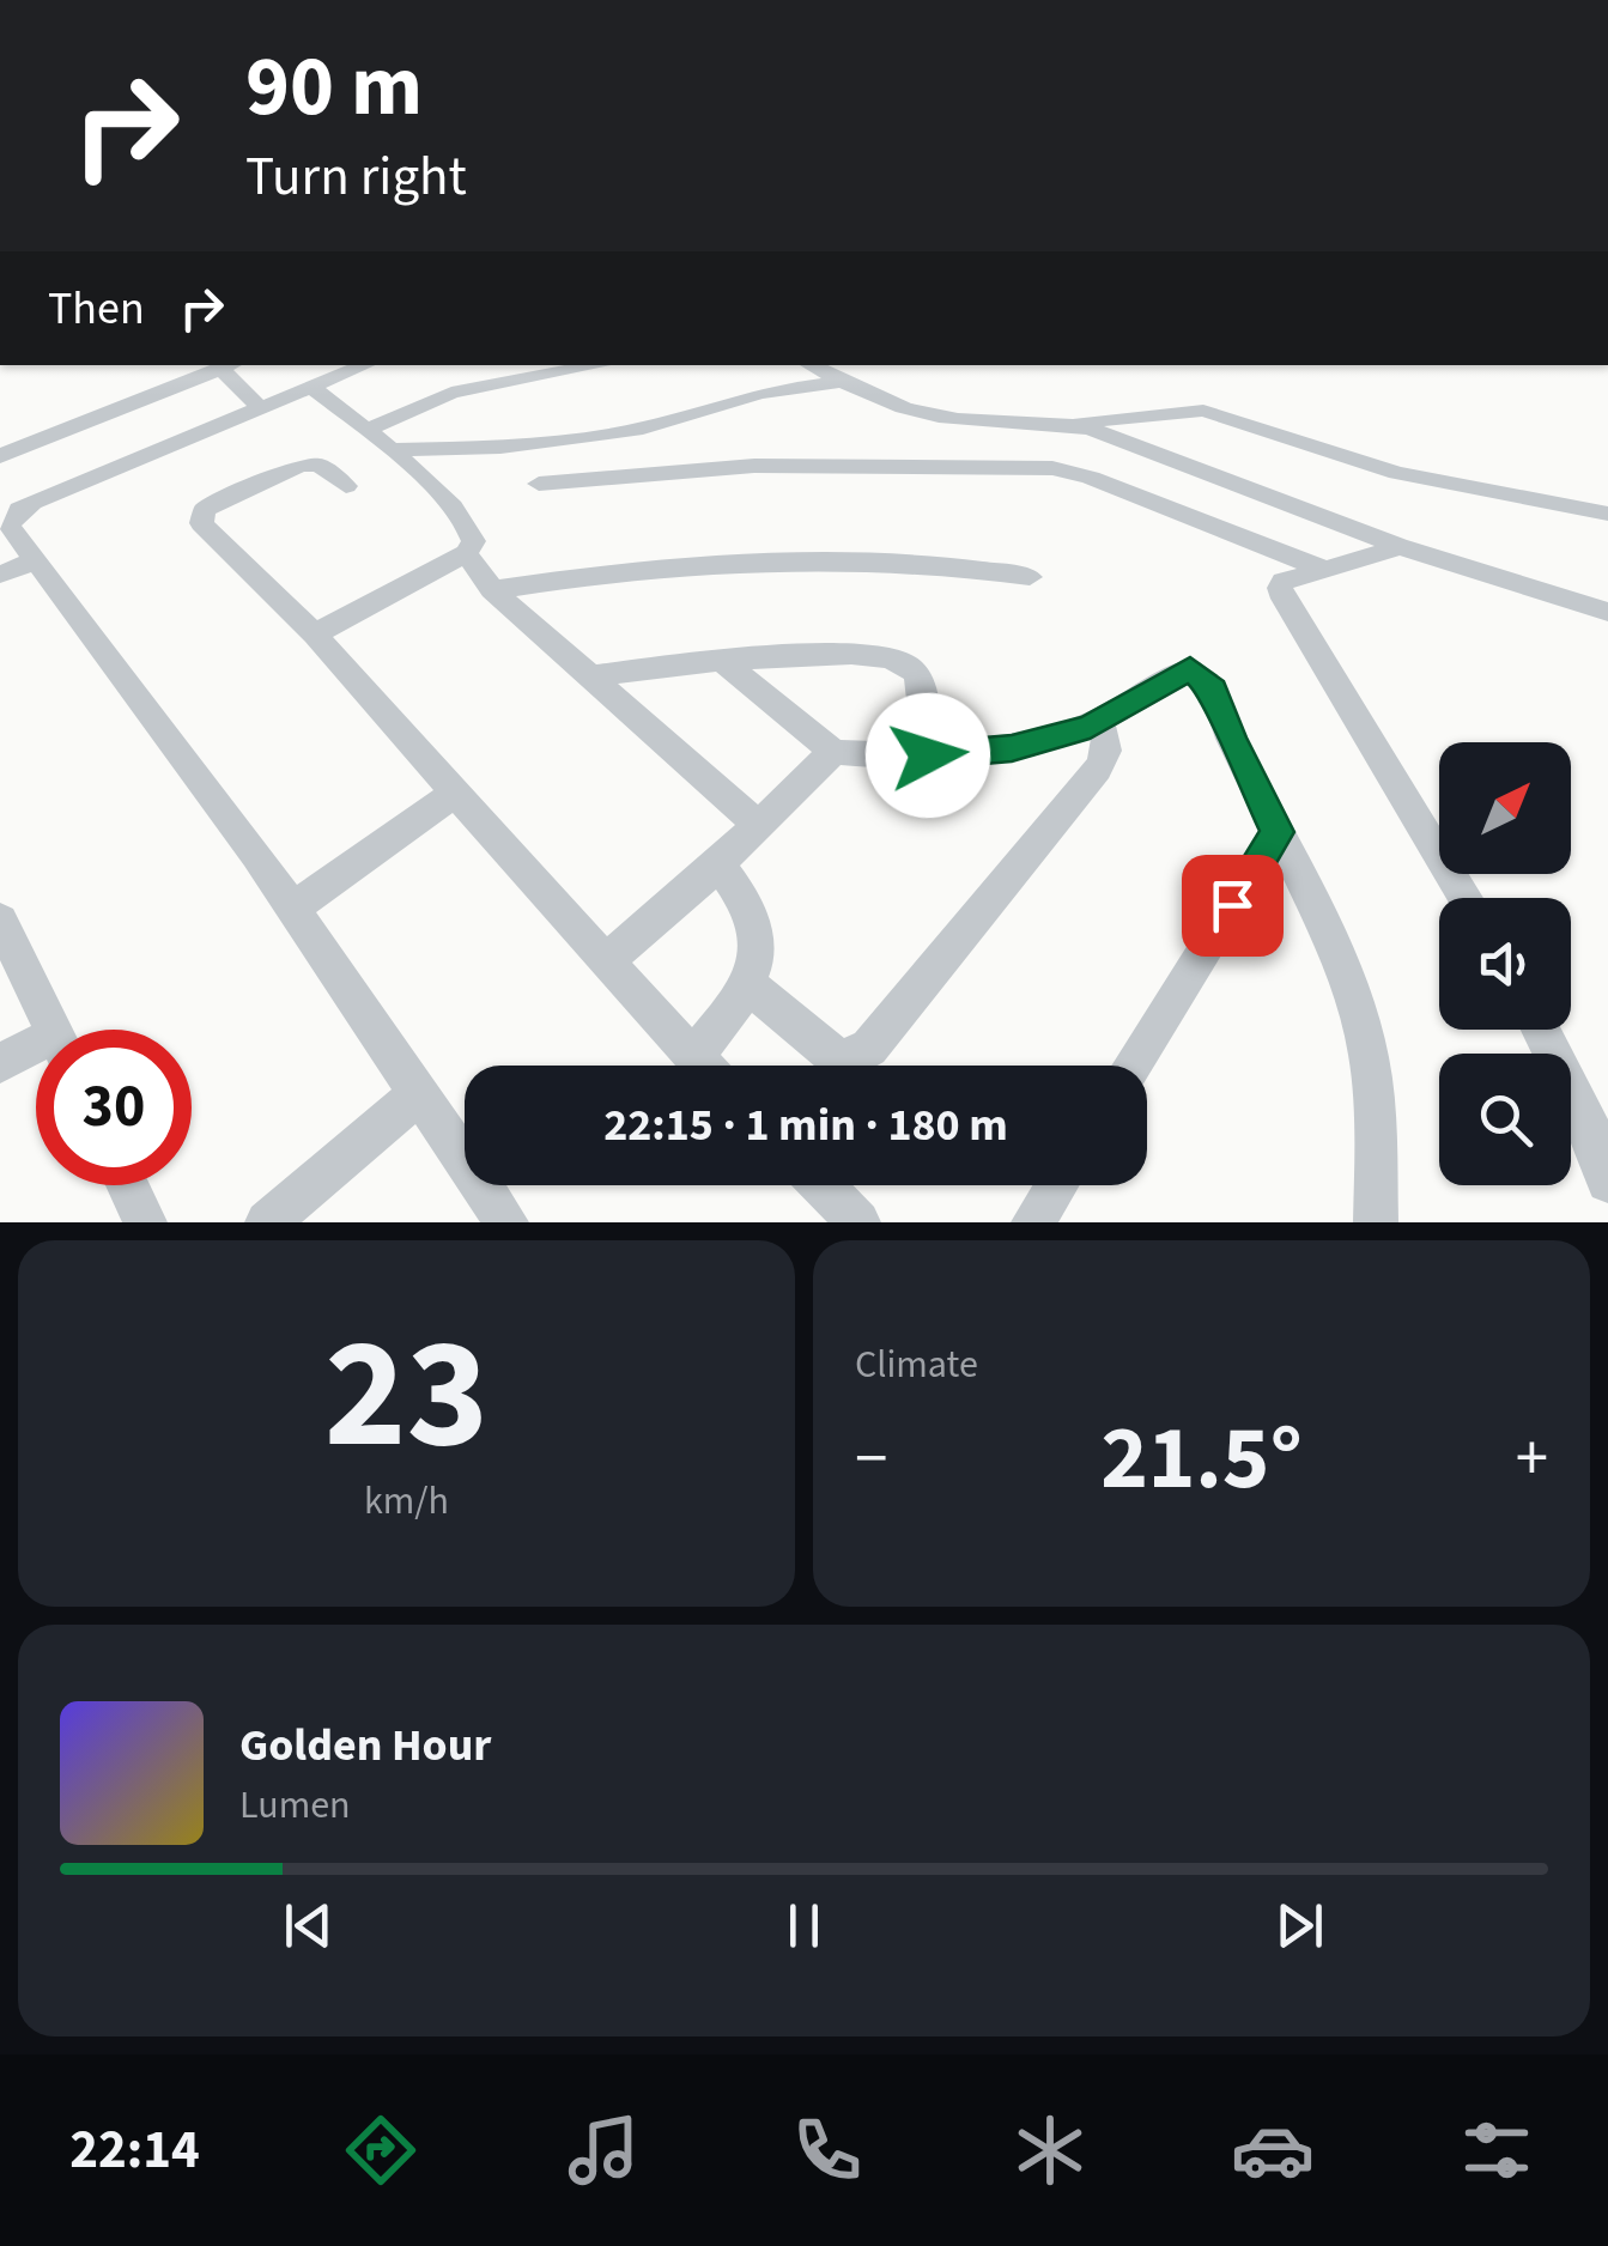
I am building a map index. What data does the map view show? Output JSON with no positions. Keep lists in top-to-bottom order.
{
  "north": "top right",
  "page": {
    "turn": ["90 m", "Turn right"],
    "then": "Then",
    "limit": "30",
    "trip": "22:15 · 1 min · 180 m",
    "tile": [
      ["23", "km/h"],
      "Climate"
    ],
    "heat": ["−", "21.5°", "+"],
    "song": ["Golden Hour", "Lumen"],
    "tabs": "22:14"
  }
}
